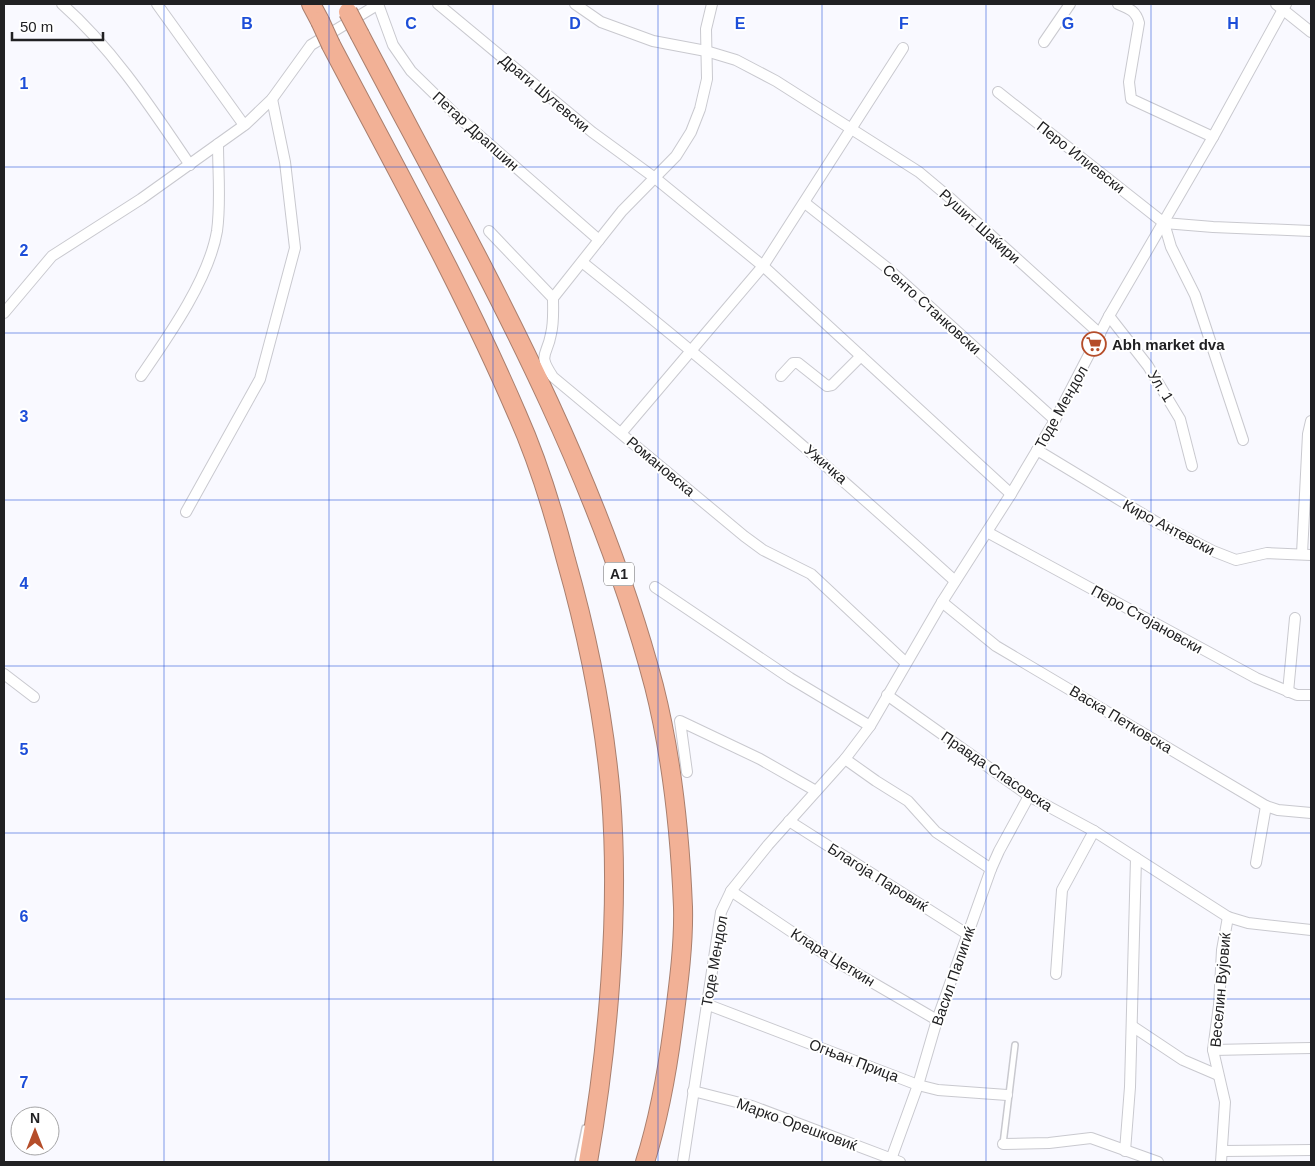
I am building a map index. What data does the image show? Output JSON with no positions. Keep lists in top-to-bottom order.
{
  "streets": {
    "highway": ["A1"],
    "street": [
      "Драги Шутевски",
      "Петар Драпшин",
      "Перо Илиевски",
      "Рушит Шаќири",
      "Сенто Станковски",
      "Ул. 1",
      "Тоде Мендол",
      "Ужичка",
      "Романовска",
      "Киро Антевски",
      "Перо Стојановски",
      "Васка Петковска",
      "Правда Спасовска",
      "Благоја Паровиќ",
      "Клара Цеткин",
      "Васил Палигиќ",
      "Веселин Вујовиќ",
      "Огњан Прица",
      "Марко Орешковиќ"
    ]
  },
  "crossings": [
    ["Драги Шутевски", "Тоде Мендол"],
    ["Перо Илиевски", "Тоде Мендол"],
    ["Рушит Шаќири", "Тоде Мендол"],
    ["Сенто Станковски", "Тоде Мендол"],
    ["Ул. 1", "Тоде Мендол"],
    ["Тоде Мендол", "Ужичка"],
    ["Тоде Мендол", "Романовска"],
    ["Тоде Мендол", "Киро Антевски"],
    ["Тоде Мендол", "Перо Стојановски"],
    ["Тоде Мендол", "Васка Петковска"],
    ["Тоде Мендол", "Правда Спасовска"],
    ["Тоде Мендол", "Благоја Паровиќ"],
    ["Тоде Мендол", "Клара Цеткин"],
    ["Тоде Мендол", "Огњан Прица"],
    ["Тоде Мендол", "Марко Орешковиќ"],
    ["Правда Спасовска", "Васил Палигиќ"],
    ["Правда Спасовска", "Веселин Вујовиќ"],
    ["Благоја Паровиќ", "Васил Палигиќ"],
    ["Клара Цеткин", "Васил Палигиќ"],
    ["Васил Палигиќ", "Огњан Прица"],
    ["Васил Палигиќ", "Марко Орешковиќ"]
  ],
  "places": {
    "supermarket": ["Abh market dva"]
  },
  "scale_bar": "50 m",
  "north": "top",
  "grid": {
    "columns": [
      "B",
      "C",
      "D",
      "E",
      "F",
      "G",
      "H"
    ],
    "rows": [
      "1",
      "2",
      "3",
      "4",
      "5",
      "6",
      "7"
    ]
  }
}
